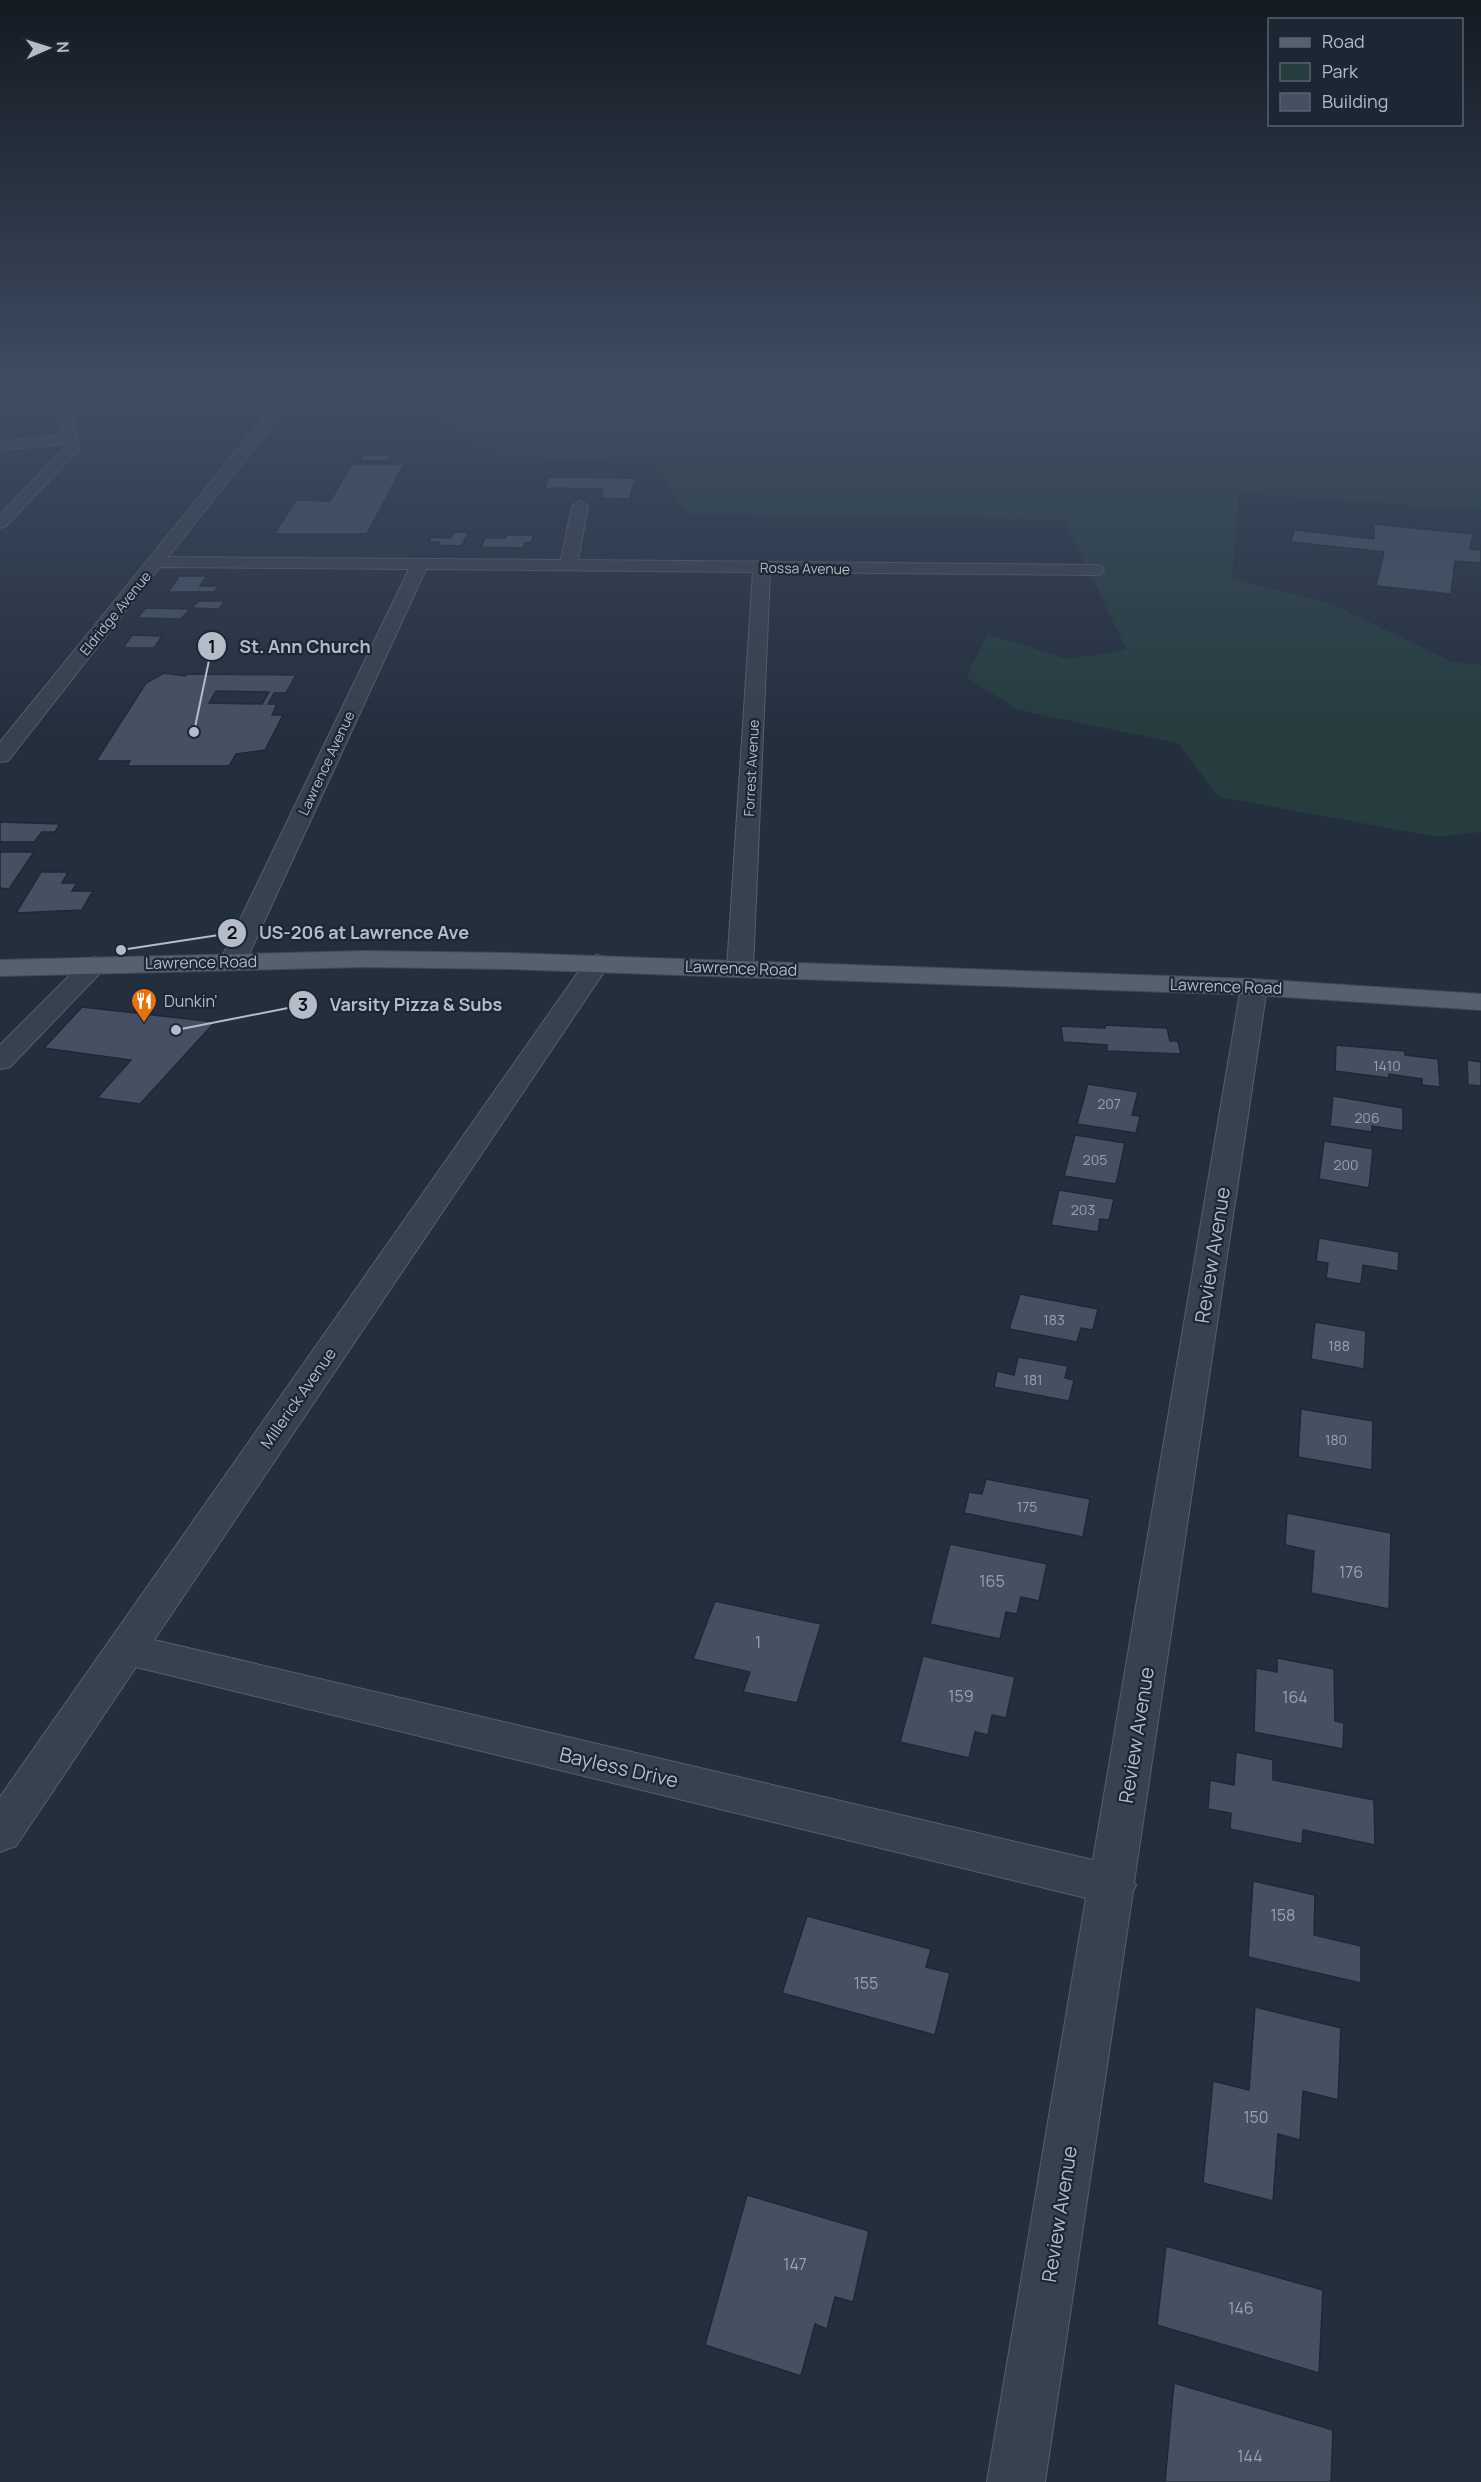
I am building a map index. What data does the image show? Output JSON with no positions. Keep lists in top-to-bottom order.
{
  "streets": {
    "main road": ["Lawrence Road"],
    "street": [
      "Rossa Avenue",
      "Eldridge Avenue",
      "Lawrence Avenue",
      "Forrest Avenue",
      "Review Avenue",
      "Millerick Avenue",
      "Bayless Drive"
    ]
  },
  "crossings": [
    ["Rossa Avenue", "Eldridge Avenue"],
    ["Rossa Avenue", "Lawrence Avenue"],
    ["Rossa Avenue", "Forrest Avenue"],
    ["Lawrence Avenue", "Lawrence Road"],
    ["Forrest Avenue", "Lawrence Road"],
    ["Lawrence Road", "Review Avenue"],
    ["Lawrence Road", "Millerick Avenue"],
    ["Review Avenue", "Bayless Drive"],
    ["Millerick Avenue", "Bayless Drive"]
  ],
  "places": {
    "other": ["St. Ann Church", "US-206 at Lawrence Ave", "Varsity Pizza & Subs"],
    "restaurant": ["Dunkin'"]
  },
  "house_numbers": [
    "1410",
    "207",
    "206",
    "205",
    "200",
    "203",
    "183",
    "188",
    "181",
    "180",
    "175",
    "176",
    "165",
    "1",
    "159",
    "164",
    "158",
    "155",
    "150",
    "147",
    "146",
    "144"
  ],
  "legend": ["Road", "Park", "Building"],
  "north": "right"
}
